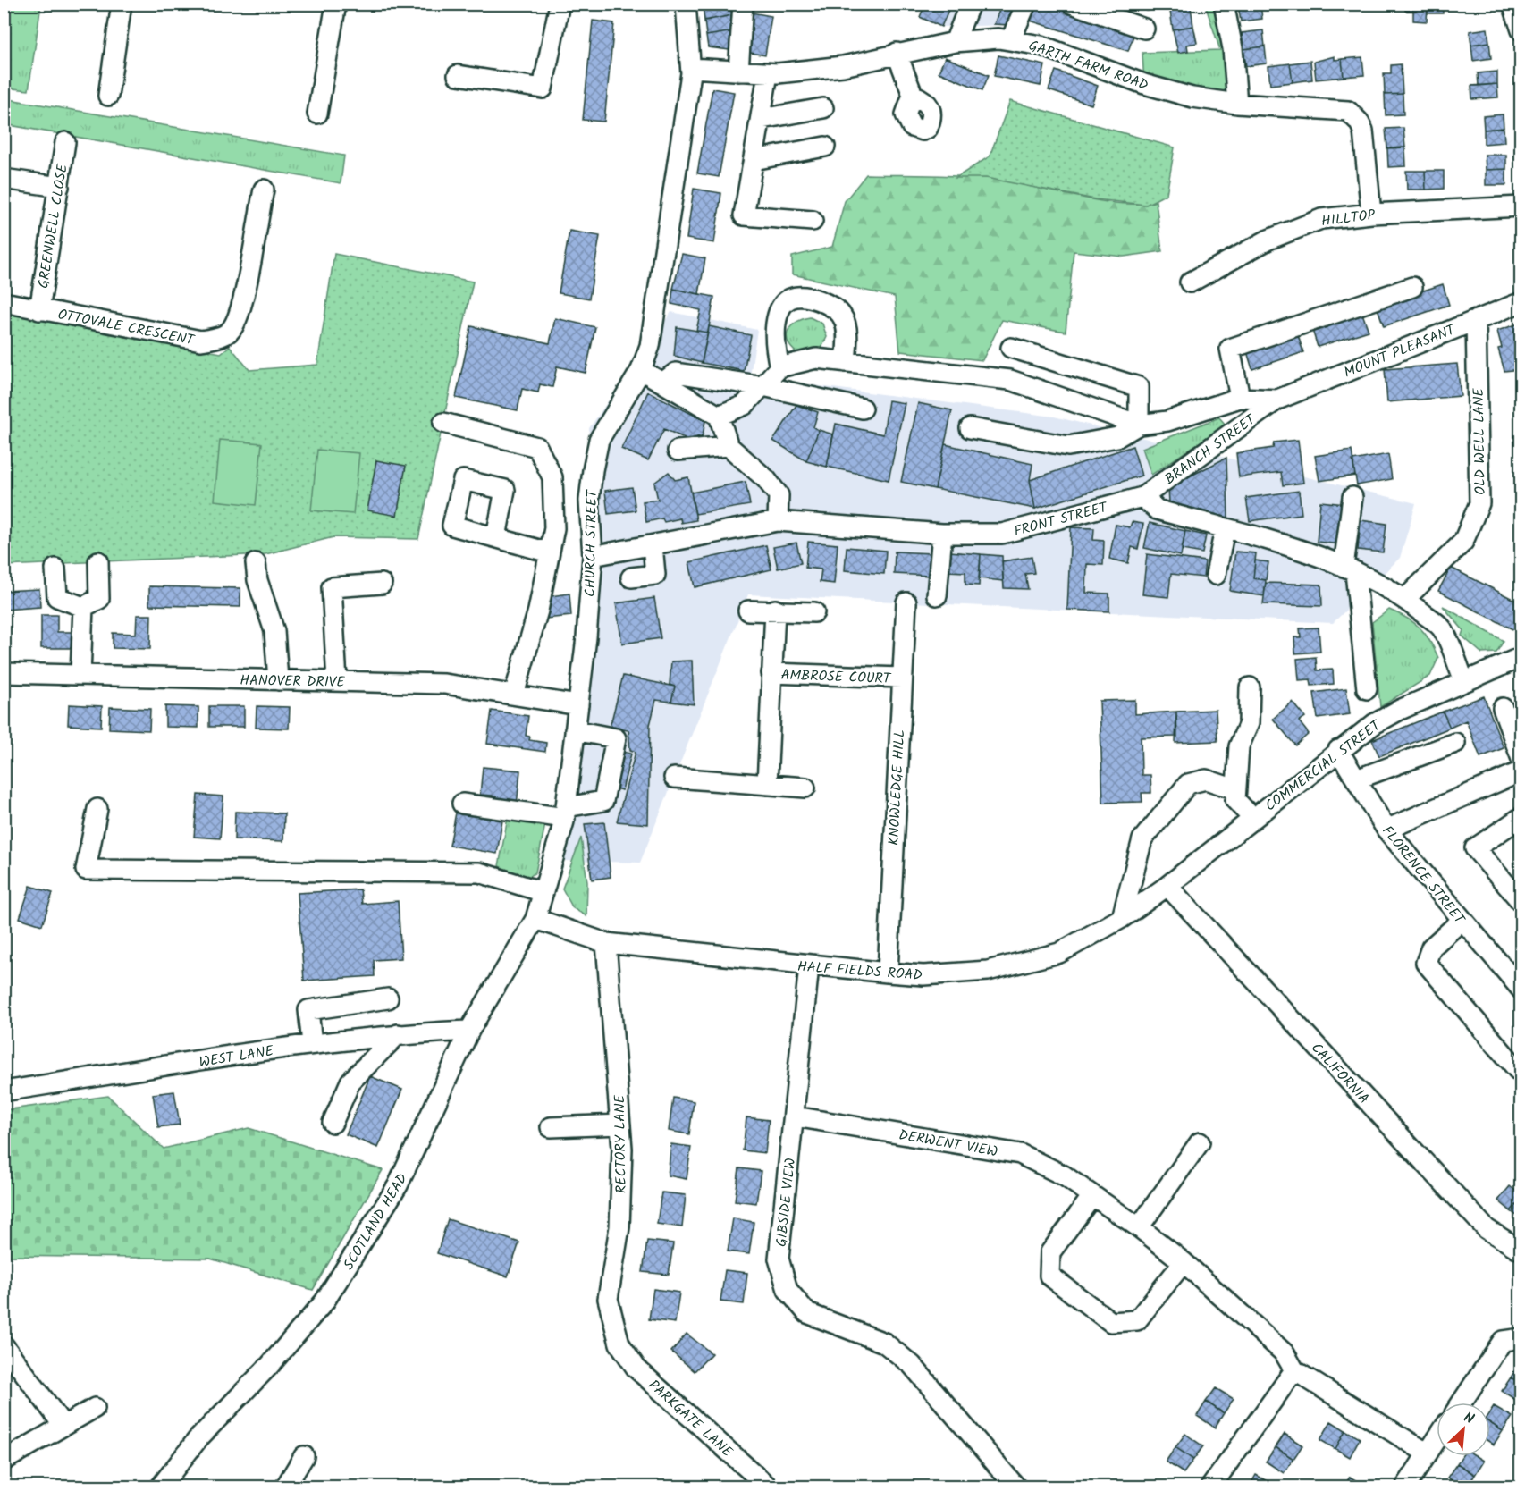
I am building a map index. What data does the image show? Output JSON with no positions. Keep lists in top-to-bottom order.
{
  "streets": {
    "street": [
      "GARTH FARM ROAD",
      "HILLTOP",
      "GREENWELL CLOSE",
      "OTTOVALE CRESCENT",
      "MOUNT PLEASANT",
      "OLD WELL LANE",
      "BRANCH STREET",
      "FRONT STREET",
      "CHURCH STREET",
      "AMBROSE COURT",
      "HANOVER DRIVE",
      "COMMERCIAL STREET",
      "KNOWLEDGE HILL",
      "FLORENCE STREET",
      "HALF FIELDS ROAD",
      "WEST LANE",
      "CALIFORNIA",
      "DERWENT VIEW",
      "RECTORY LANE",
      "GIBSIDE VIEW",
      "SCOTLAND HEAD",
      "PARKGATE LANE"
    ]
  },
  "crossings": [
    ["GARTH FARM ROAD", "HILLTOP"],
    ["GARTH FARM ROAD", "CHURCH STREET"],
    ["GREENWELL CLOSE", "OTTOVALE CRESCENT"],
    ["MOUNT PLEASANT", "OLD WELL LANE"],
    ["MOUNT PLEASANT", "BRANCH STREET"],
    ["BRANCH STREET", "FRONT STREET"],
    ["FRONT STREET", "CHURCH STREET"],
    ["CHURCH STREET", "HANOVER DRIVE"],
    ["CHURCH STREET", "HALF FIELDS ROAD"],
    ["CHURCH STREET", "SCOTLAND HEAD"],
    ["AMBROSE COURT", "KNOWLEDGE HILL"],
    ["COMMERCIAL STREET", "FLORENCE STREET"],
    ["COMMERCIAL STREET", "HALF FIELDS ROAD"],
    ["COMMERCIAL STREET", "CALIFORNIA"],
    ["KNOWLEDGE HILL", "HALF FIELDS ROAD"],
    ["HALF FIELDS ROAD", "CALIFORNIA"],
    ["HALF FIELDS ROAD", "RECTORY LANE"],
    ["HALF FIELDS ROAD", "GIBSIDE VIEW"],
    ["HALF FIELDS ROAD", "SCOTLAND HEAD"],
    ["WEST LANE", "SCOTLAND HEAD"],
    ["DERWENT VIEW", "GIBSIDE VIEW"],
    ["RECTORY LANE", "PARKGATE LANE"]
  ],
  "north": "top right"
}
